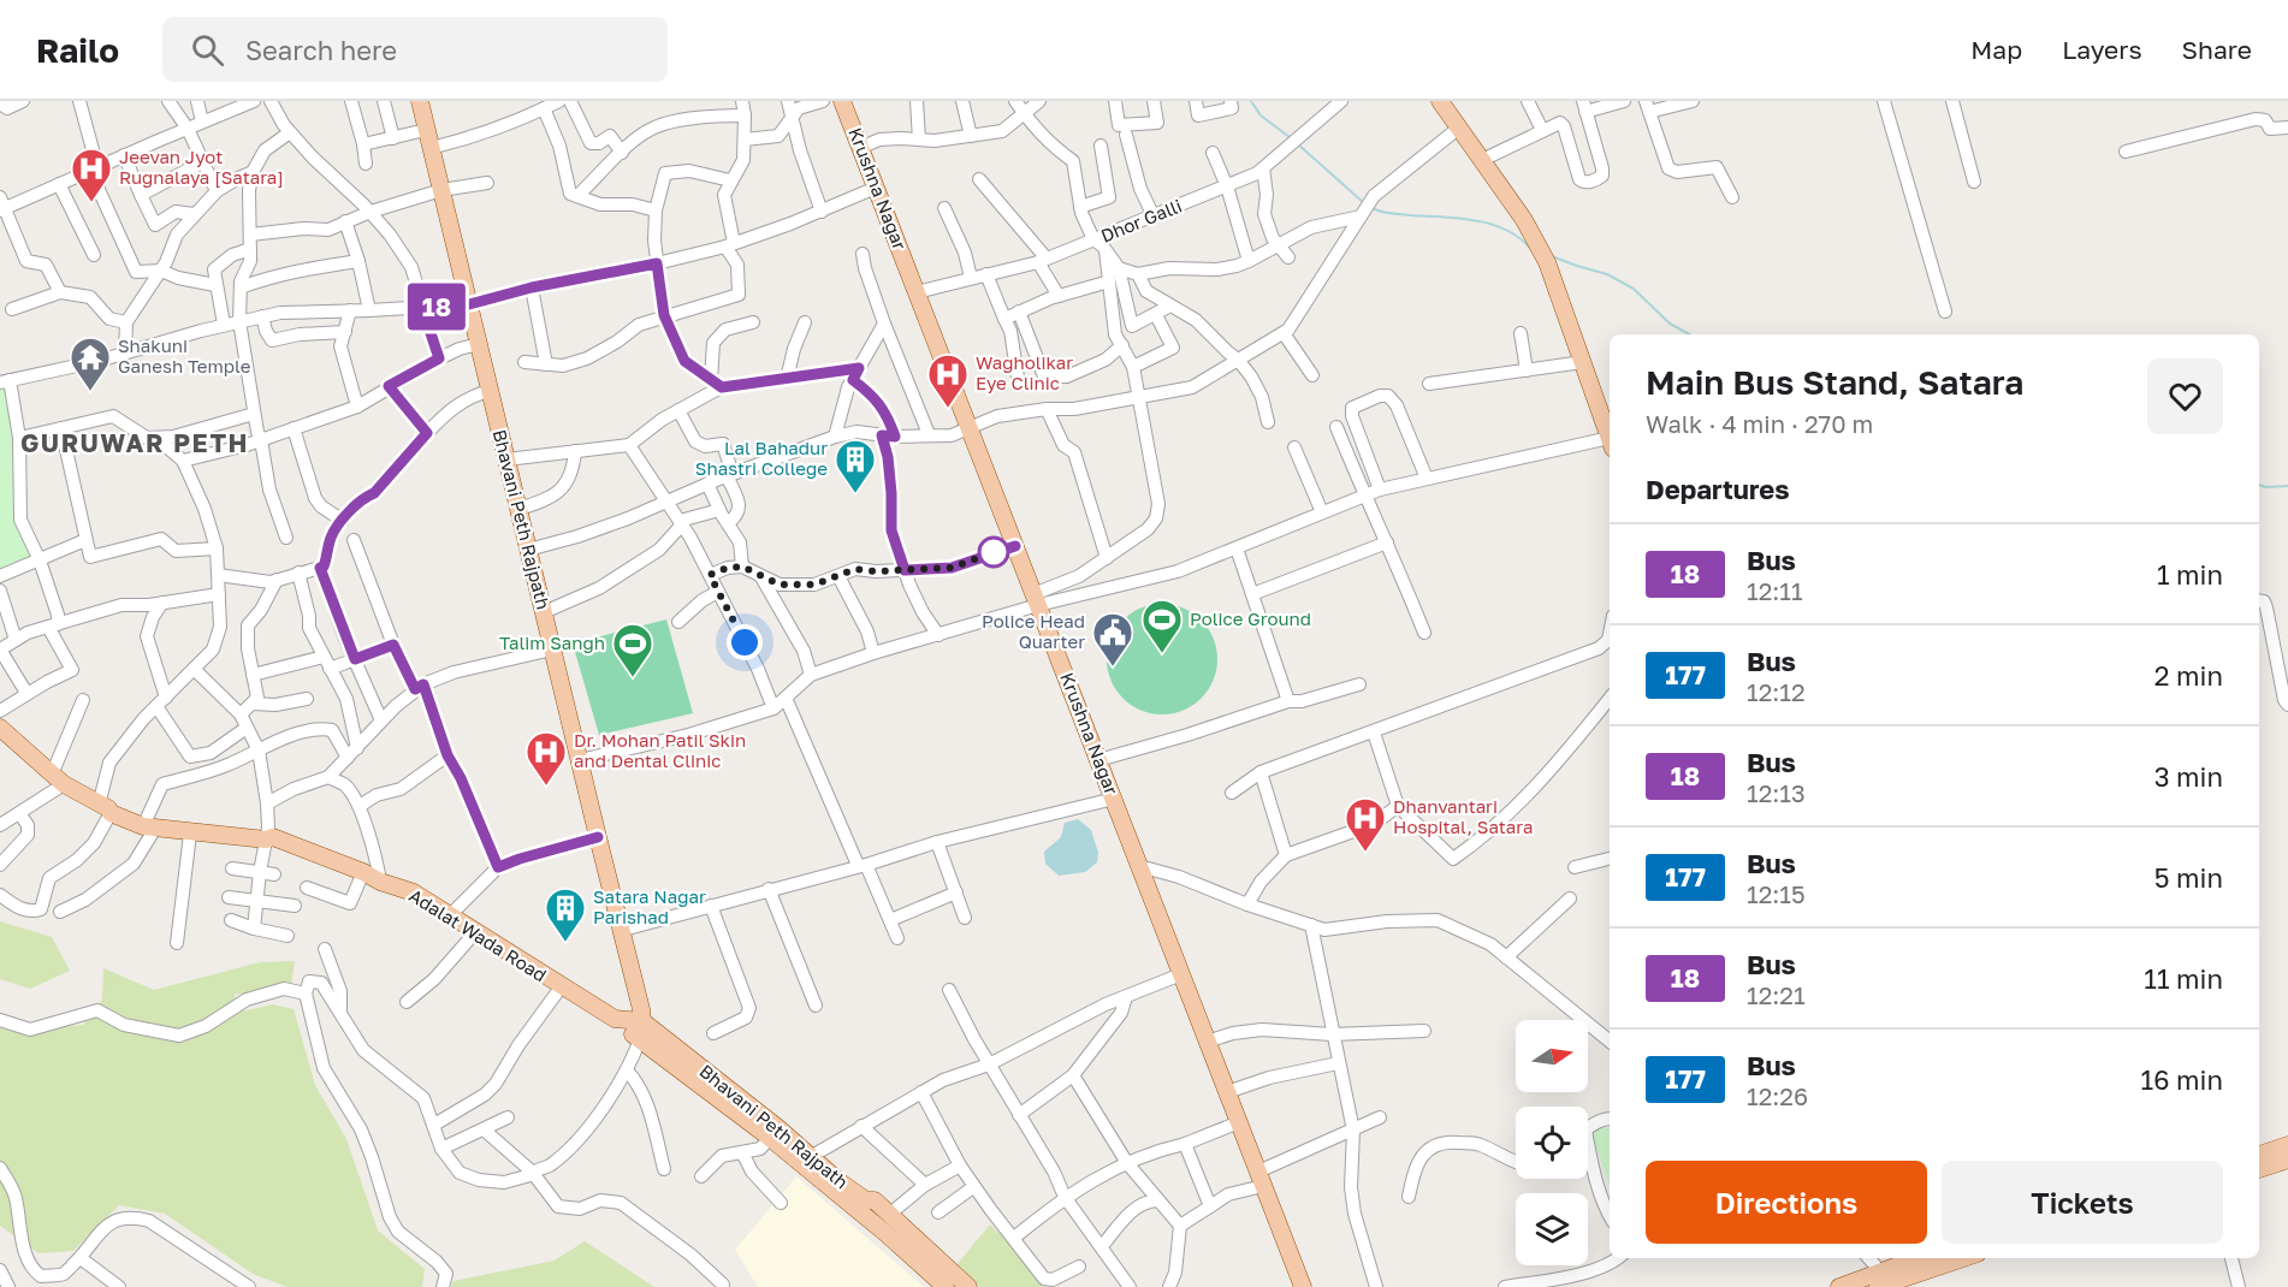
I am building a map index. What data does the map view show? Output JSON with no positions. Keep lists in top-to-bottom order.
{
  "streets": {
    "main road": ["Krushna Nagar", "Bhavani Peth Rajpath", "Adalat Wada Road"],
    "street": ["Dhor Galli"]
  },
  "crossings": [
    ["Krushna Nagar", "Dhor Galli"],
    ["Bhavani Peth Rajpath", "Adalat Wada Road"]
  ],
  "districts": ["GURUWAR PETH"],
  "places": {
    "hospital": [
      "Jeevan Jyot Rugnalaya [Satara]",
      "Wagholikar Eye Clinic",
      "Dr. Mohan Patil Skin and Dental Clinic",
      "Dhanvantari Hospital, Satara"
    ],
    "temple": ["Shakuni Ganesh Temple"],
    "building": ["Lal Bahadur Shastri College", "Satara Nagar Parishad"],
    "sports": ["Police Ground", "Talim Sangh"],
    "public building": ["Police Head Quarter"]
  },
  "lines": ["bus line 18"],
  "north": "right",
  "page": {
    "header": "Railo",
    "search": "Search here",
    "nav": ["Map", "Layers", "Share"],
    "on_map": "18",
    "heading": [
      ["Main Bus Stand, Satara", "Walk · 4 min · 270 m"],
      "Departures"
    ],
    "list": [
      {
        "mark": "18",
        "name": "Bus",
        "note": "12:11",
        "value": "1 min"
      },
      {
        "mark": "177",
        "name": "Bus",
        "note": "12:12",
        "value": "2 min"
      },
      {
        "mark": "18",
        "name": "Bus",
        "note": "12:13",
        "value": "3 min"
      },
      {
        "mark": "177",
        "name": "Bus",
        "note": "12:15",
        "value": "5 min"
      },
      {
        "mark": "18",
        "name": "Bus",
        "note": "12:21",
        "value": "11 min"
      },
      {
        "mark": "177",
        "name": "Bus",
        "note": "12:26",
        "value": "16 min"
      }
    ],
    "buttons": ["Directions", "Tickets"]
  }
}
